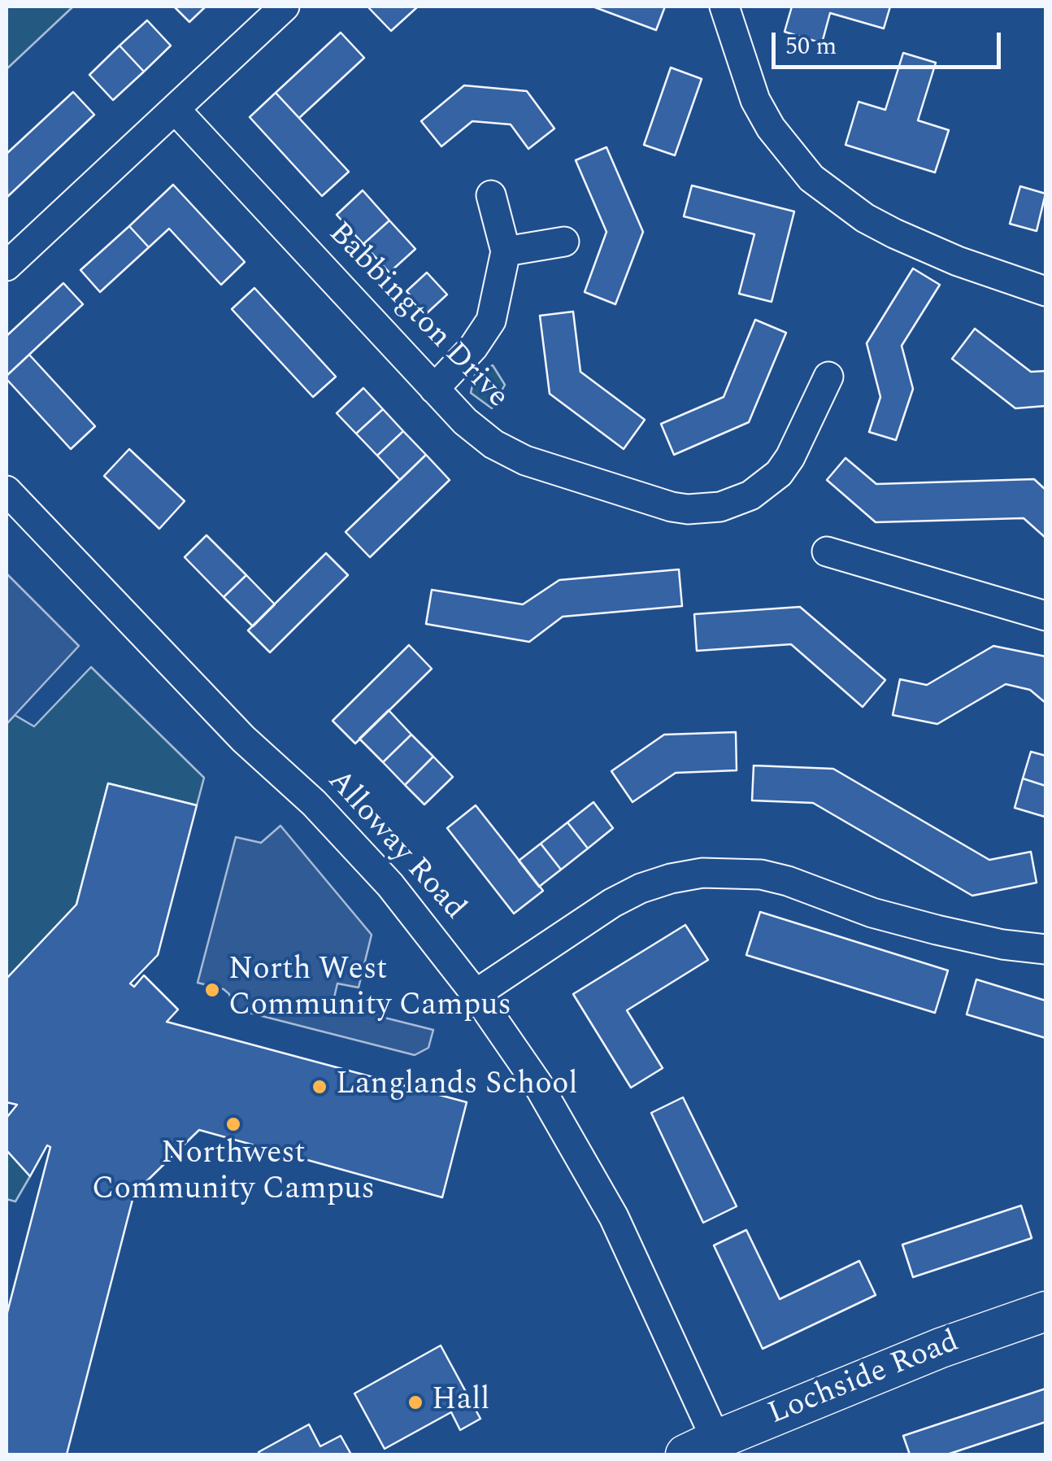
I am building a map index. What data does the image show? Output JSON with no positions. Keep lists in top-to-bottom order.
{
  "streets": {
    "street": ["Babbington Drive", "Alloway Road", "Lochside Road"]
  },
  "crossings": [
    ["Alloway Road", "Lochside Road"]
  ],
  "places": [
    "North West Community Campus",
    "Langlands School",
    "Northwest Community Campus",
    "Hall"
  ],
  "scale_bar": "50 m"
}
